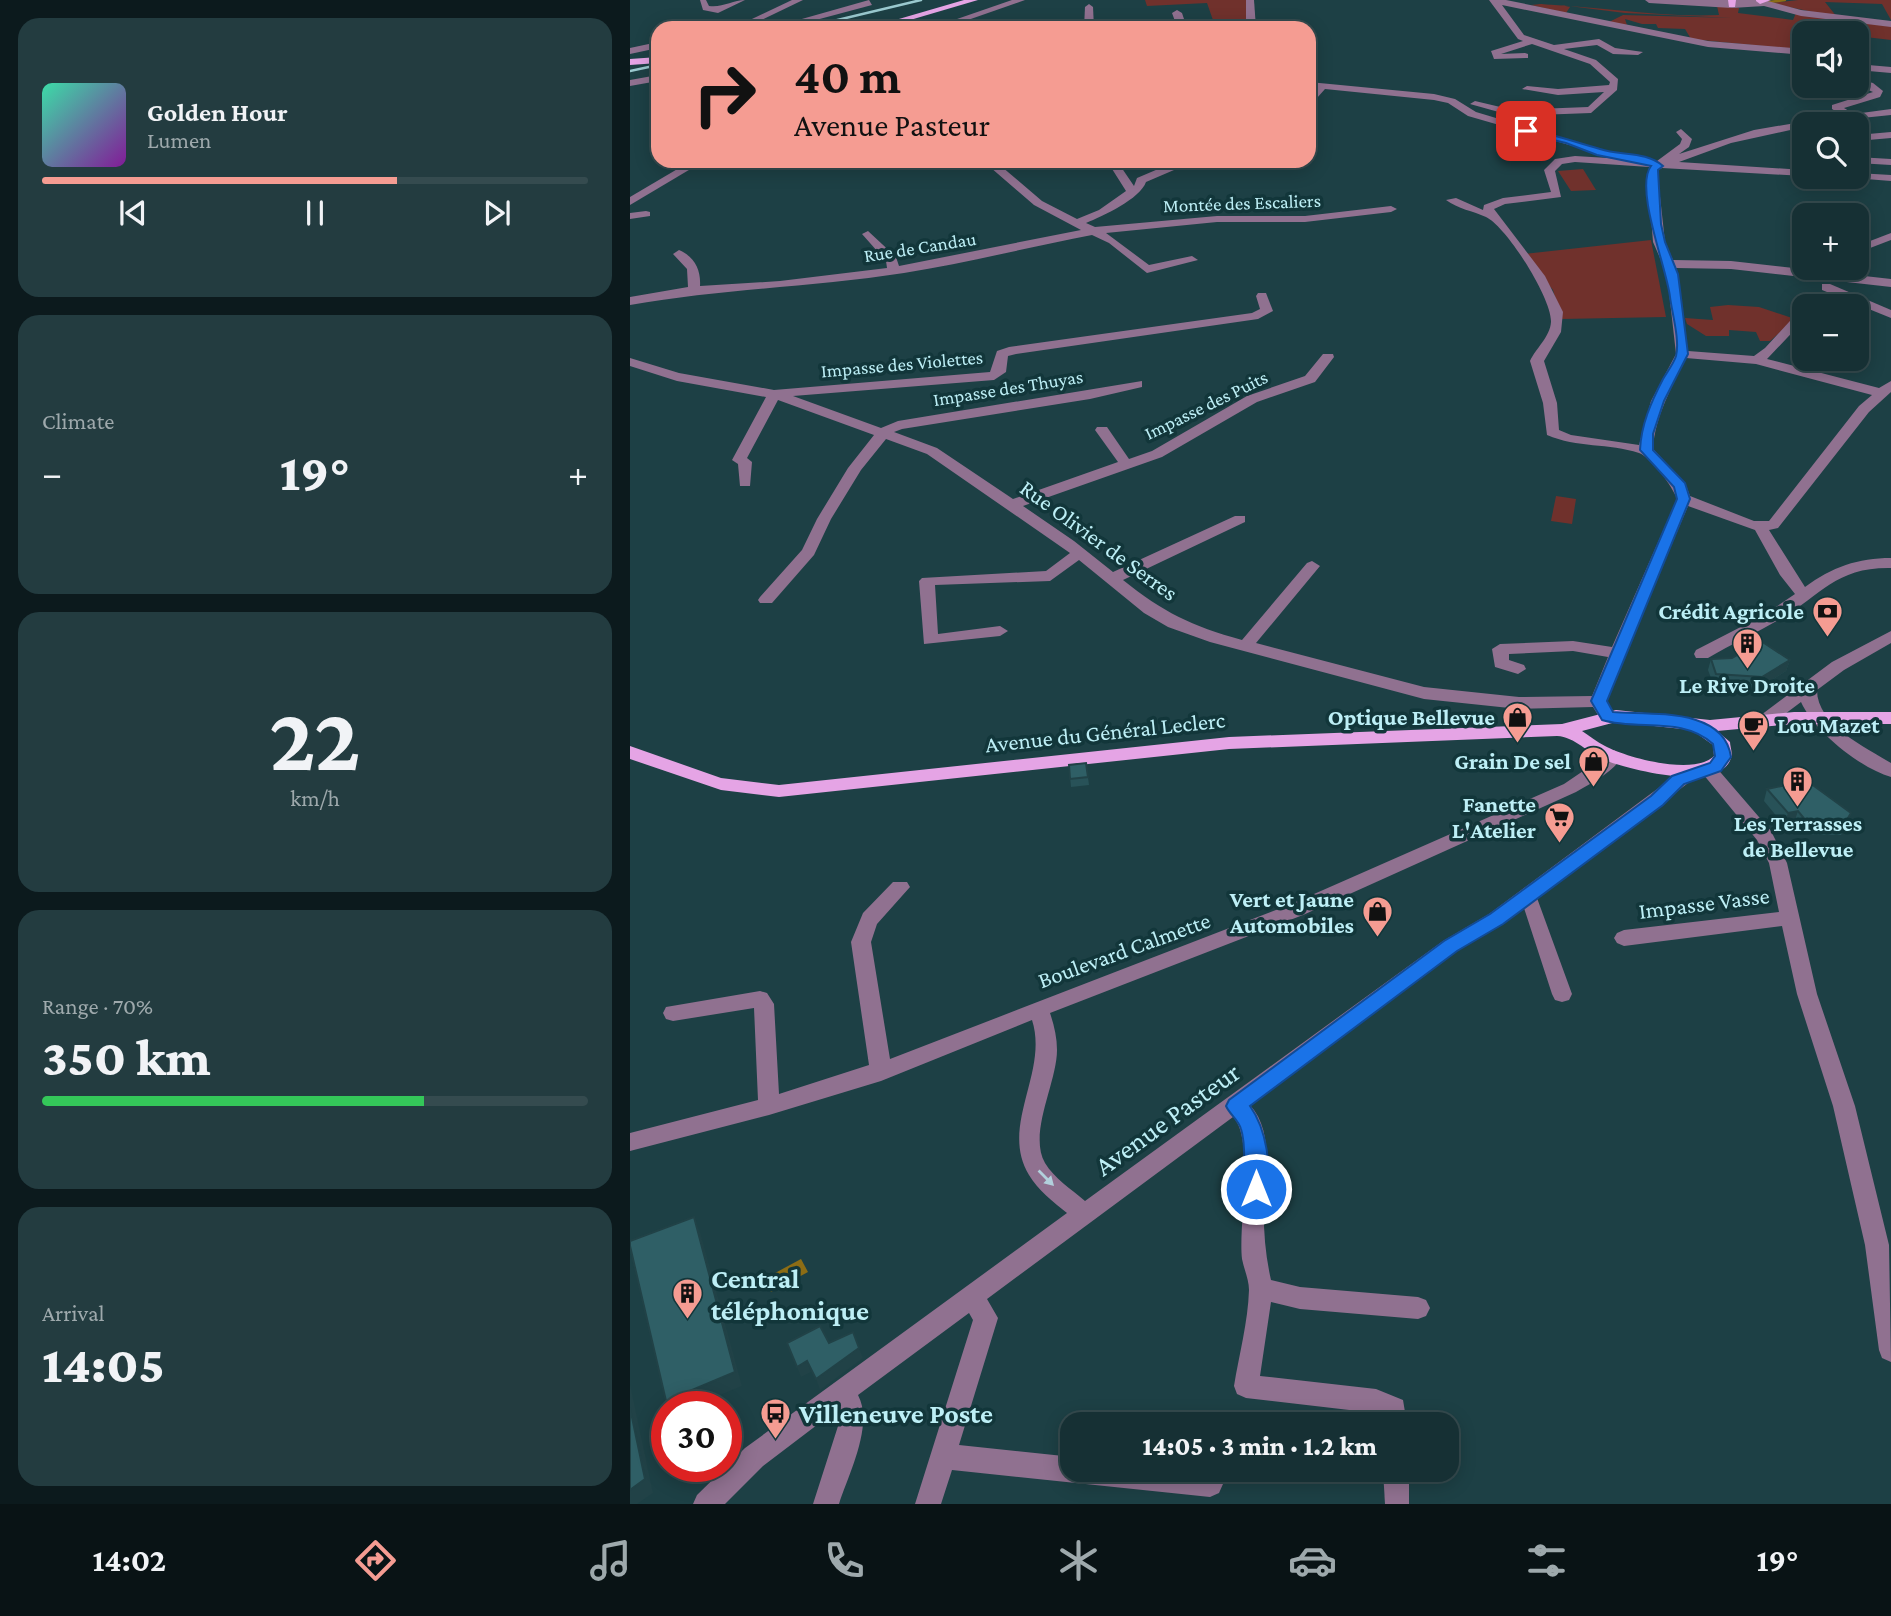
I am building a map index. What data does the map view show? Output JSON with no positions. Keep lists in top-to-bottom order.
{
  "streets": {
    "main road": ["Avenue du Général Leclerc"],
    "street": [
      "Montée des Escaliers",
      "Rue de Candau",
      "Impasse des Violettes",
      "Impasse des Thuyas",
      "Impasse des Puits",
      "Rue Olivier de Serres",
      "Impasse Vasse",
      "Boulevard Calmette",
      "Avenue Pasteur"
    ]
  },
  "crossings": [
    ["Montée des Escaliers", "Rue de Candau"],
    ["Impasse des Violettes", "Rue Olivier de Serres"],
    ["Impasse des Thuyas", "Rue Olivier de Serres"],
    ["Impasse des Puits", "Rue Olivier de Serres"],
    ["Avenue du Général Leclerc", "Boulevard Calmette"],
    ["Avenue du Général Leclerc", "Avenue Pasteur"]
  ],
  "places": {
    "bank": ["Crédit Agricole"],
    "building": ["Le Rive Droite", "Les Terrasses de Bellevue", "Central téléphonique"],
    "shop": ["Optique Bellevue", "Grain De sel", "Vert et Jaune Automobiles"],
    "cafe": ["Lou Mazet"],
    "supermarket": ["Fanette L'Atelier"],
    "bus stop": ["Villeneuve Poste"]
  },
  "page": {
    "map_buttons": ["+", "−"],
    "turn": ["40 m", "Avenue Pasteur"],
    "song": ["Golden Hour", "Lumen"],
    "tile": [
      "Climate",
      ["22", "km/h"],
      ["Range · 70%", "350 km"],
      ["Arrival", "14:05"]
    ],
    "heat": ["−", "19°", "+"],
    "limit": "30",
    "trip": "14:05 · 3 min · 1.2 km",
    "tabs": ["14:02", "19°"]
  }
}
